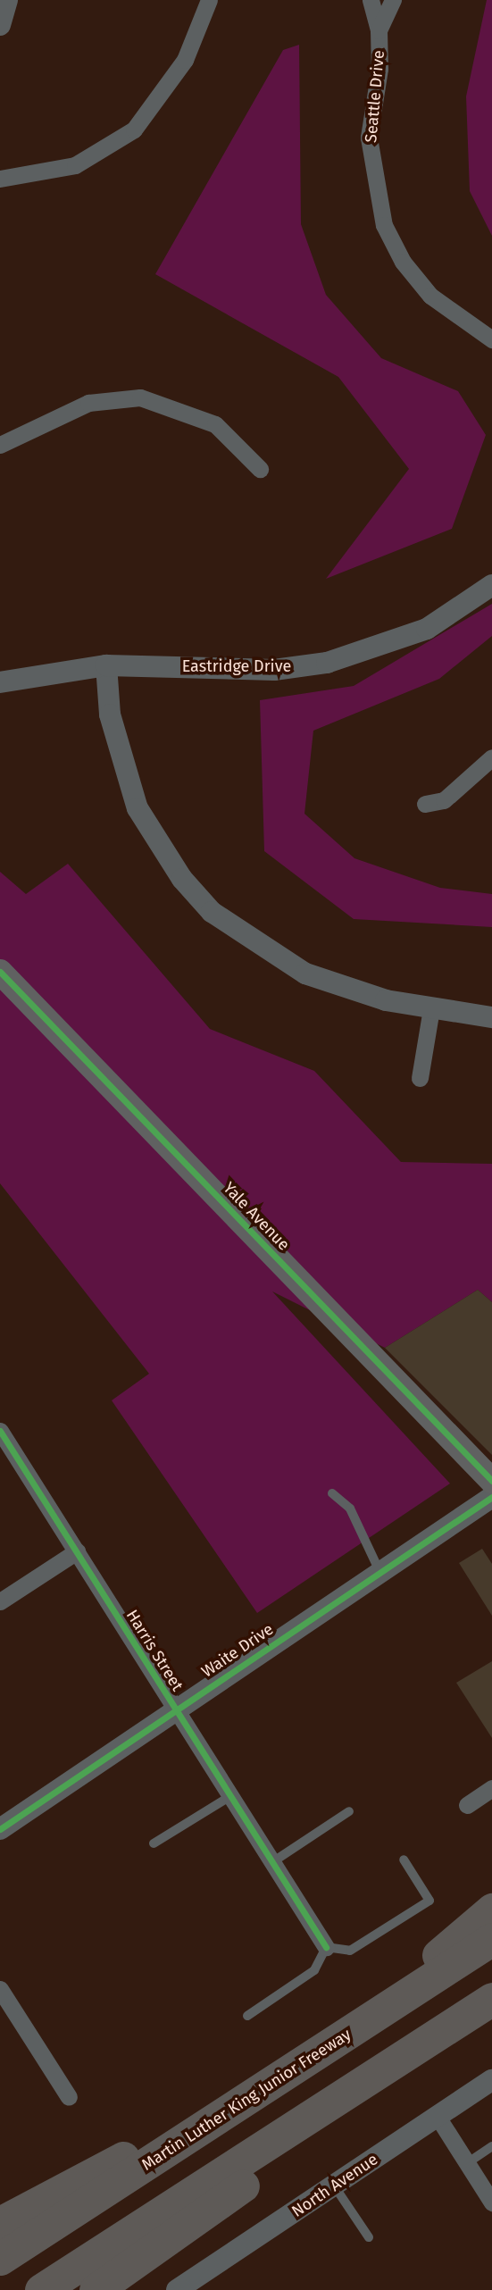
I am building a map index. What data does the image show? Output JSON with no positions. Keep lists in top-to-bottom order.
{
  "streets": {
    "highway": ["Martin Luther King Junior Freeway"],
    "main road": ["Yale Avenue"],
    "street": [
      "Seattle Drive",
      "Eastridge Drive",
      "Harris Street",
      "Waite Drive",
      "North Avenue"
    ]
  },
  "crossings": [
    ["Harris Street", "Waite Drive"]
  ]
}
